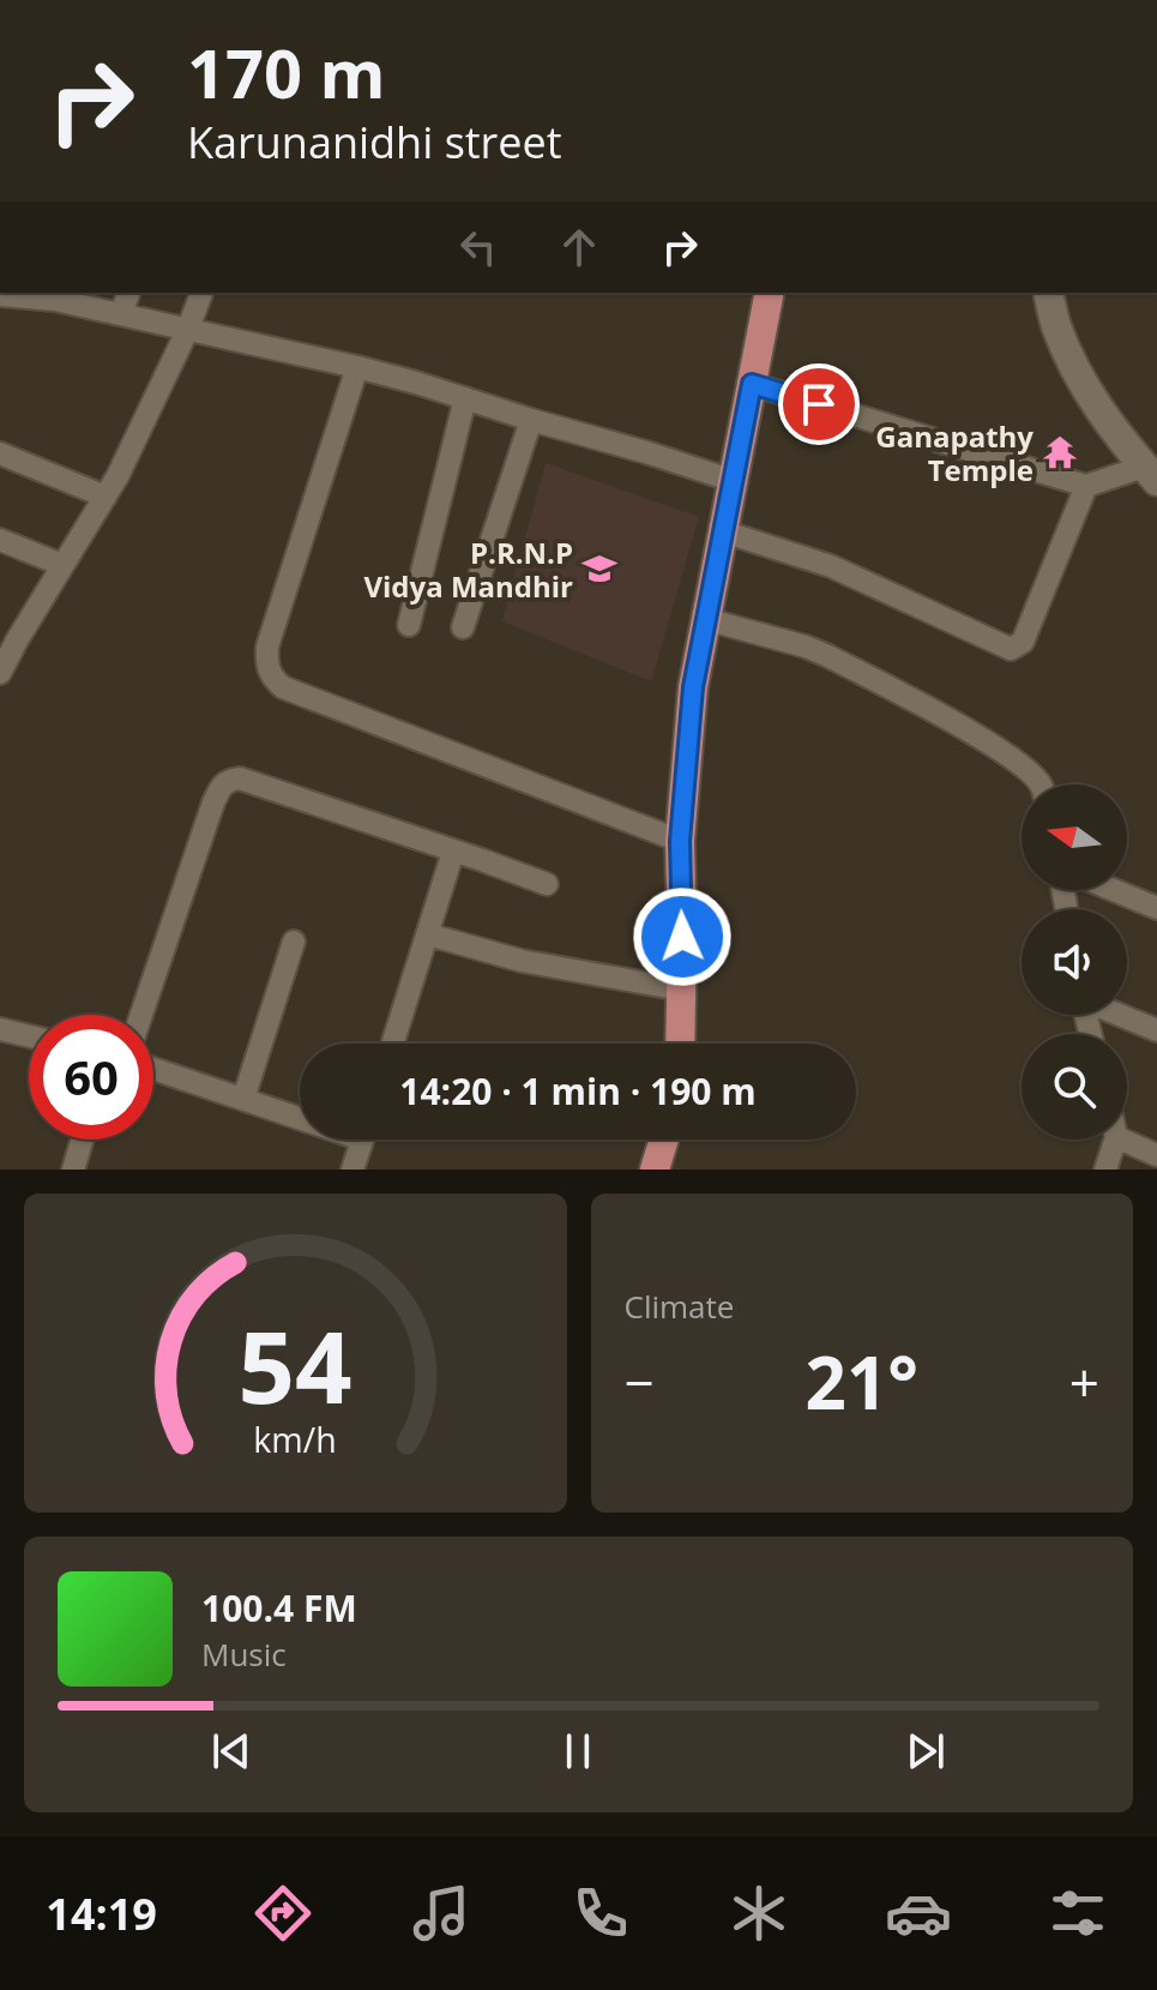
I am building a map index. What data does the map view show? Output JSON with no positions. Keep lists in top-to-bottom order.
{
  "places": {
    "temple": ["Ganapathy Temple"],
    "school or university": ["P.R.N.P Vidya Mandhir"]
  },
  "north": "left",
  "page": {
    "turn": ["170 m", "Karunanidhi street"],
    "limit": "60",
    "trip": "14:20 · 1 min · 190 m",
    "tile": "Climate",
    "heat": ["−", "21°", "+"],
    "song": ["100.4 FM", "Music"],
    "tabs": "14:19",
    "gauge": ["54", "km/h"]
  }
}
